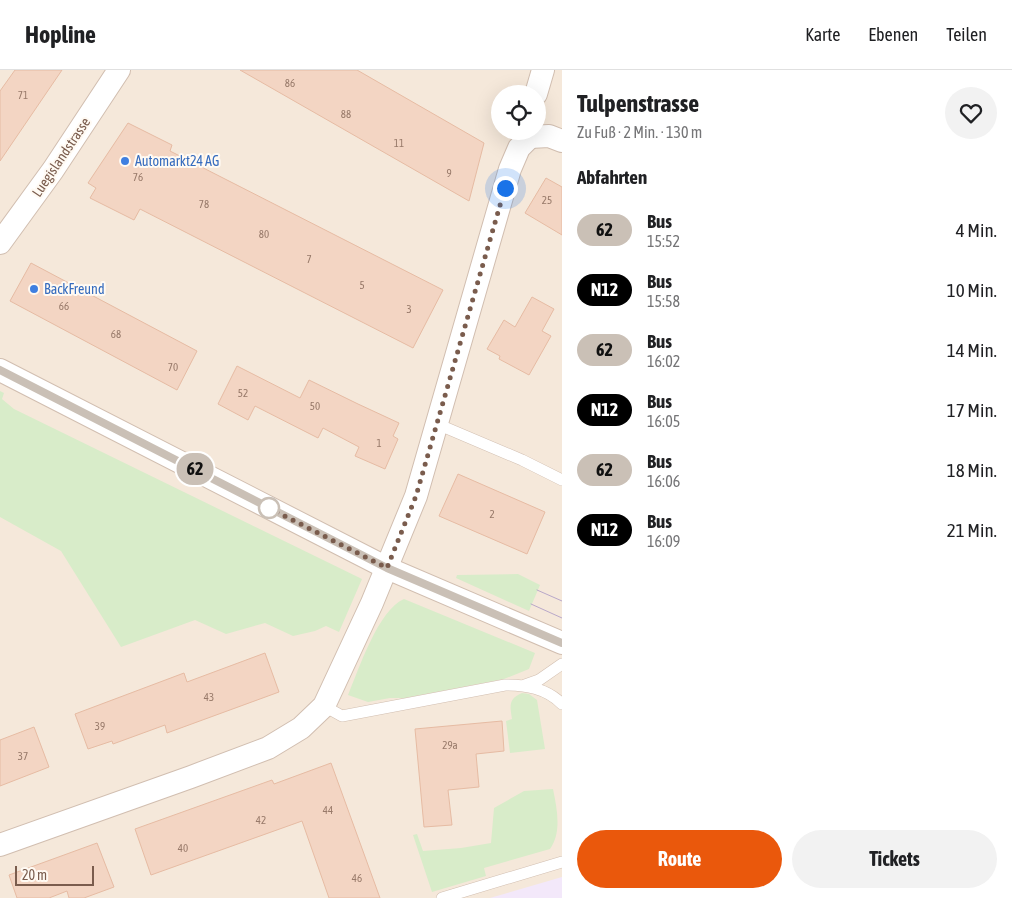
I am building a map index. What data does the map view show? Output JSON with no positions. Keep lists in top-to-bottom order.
{
  "streets": {
    "street": ["Luegislandstrasse"]
  },
  "places": ["Automarkt24 AG", "BackFreund"],
  "lines": ["bus line 62"],
  "house_numbers": [
    "86",
    "71",
    "88",
    "11",
    "9",
    "76",
    "25",
    "78",
    "80",
    "7",
    "5",
    "66",
    "3",
    "68",
    "70",
    "52",
    "50",
    "1",
    "2",
    "43",
    "39",
    "29a",
    "37",
    "44",
    "42",
    "40",
    "46"
  ],
  "scale_bar": "20 m",
  "page": {
    "header": "Hopline",
    "nav": ["Karte", "Ebenen", "Teilen"],
    "on_map": "62",
    "heading": [
      ["Tulpenstrasse", "Zu Fuß · 2 Min. · 130 m"],
      "Abfahrten"
    ],
    "list": [
      {
        "mark": "62",
        "name": "Bus",
        "note": "15:52",
        "value": "4 Min."
      },
      {
        "mark": "N12",
        "name": "Bus",
        "note": "15:58",
        "value": "10 Min."
      },
      {
        "mark": "62",
        "name": "Bus",
        "note": "16:02",
        "value": "14 Min."
      },
      {
        "mark": "N12",
        "name": "Bus",
        "note": "16:05",
        "value": "17 Min."
      },
      {
        "mark": "62",
        "name": "Bus",
        "note": "16:06",
        "value": "18 Min."
      },
      {
        "mark": "N12",
        "name": "Bus",
        "note": "16:09",
        "value": "21 Min."
      }
    ],
    "buttons": ["Route", "Tickets"],
    "scale": "20 m"
  }
}
